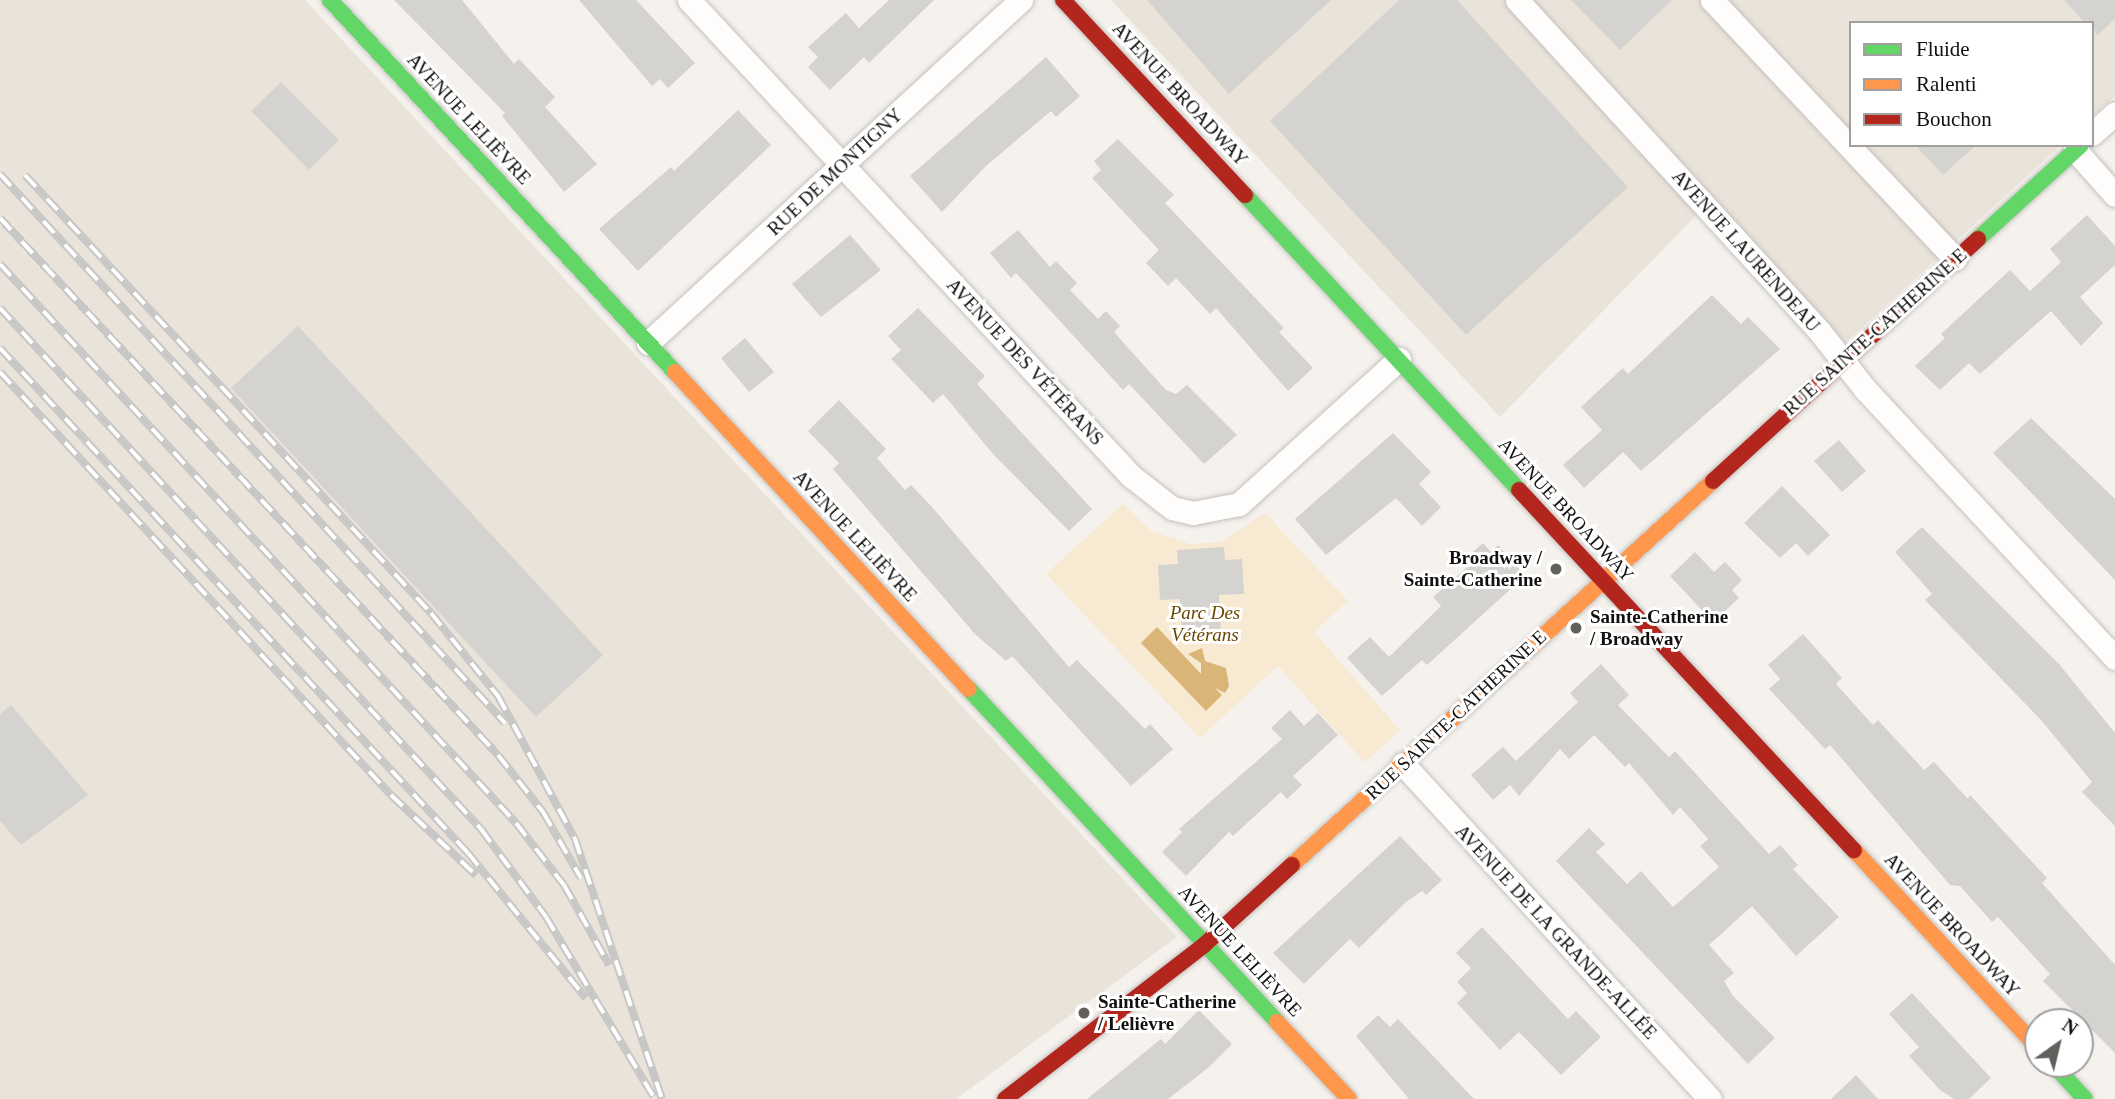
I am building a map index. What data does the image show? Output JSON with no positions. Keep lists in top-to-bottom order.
{
  "streets": {
    "street": [
      "AVENUE BROADWAY",
      "AVENUE LELIÈVRE",
      "RUE DE MONTIGNY",
      "AVENUE LAURENDEAU",
      "RUE SAINTE-CATHERINE E",
      "AVENUE DES VÉTÉRANS",
      "AVENUE DE LA GRANDE-ALLÉE"
    ]
  },
  "crossings": [
    ["AVENUE BROADWAY", "RUE SAINTE-CATHERINE E"],
    ["AVENUE BROADWAY", "AVENUE DES VÉTÉRANS"],
    ["AVENUE LELIÈVRE", "RUE DE MONTIGNY"],
    ["AVENUE LELIÈVRE", "RUE SAINTE-CATHERINE E"],
    ["RUE DE MONTIGNY", "AVENUE DES VÉTÉRANS"],
    ["AVENUE LAURENDEAU", "RUE SAINTE-CATHERINE E"],
    ["RUE SAINTE-CATHERINE E", "AVENUE DE LA GRANDE-ALLÉE"]
  ],
  "parks": ["Parc Des Vétérans"],
  "places": ["Broadway / Sainte-Catherine", "Sainte-Catherine / Broadway", "Sainte-Catherine / Lelièvre"],
  "legend": ["Fluide", "Ralenti", "Bouchon"],
  "north": "top right"
}
